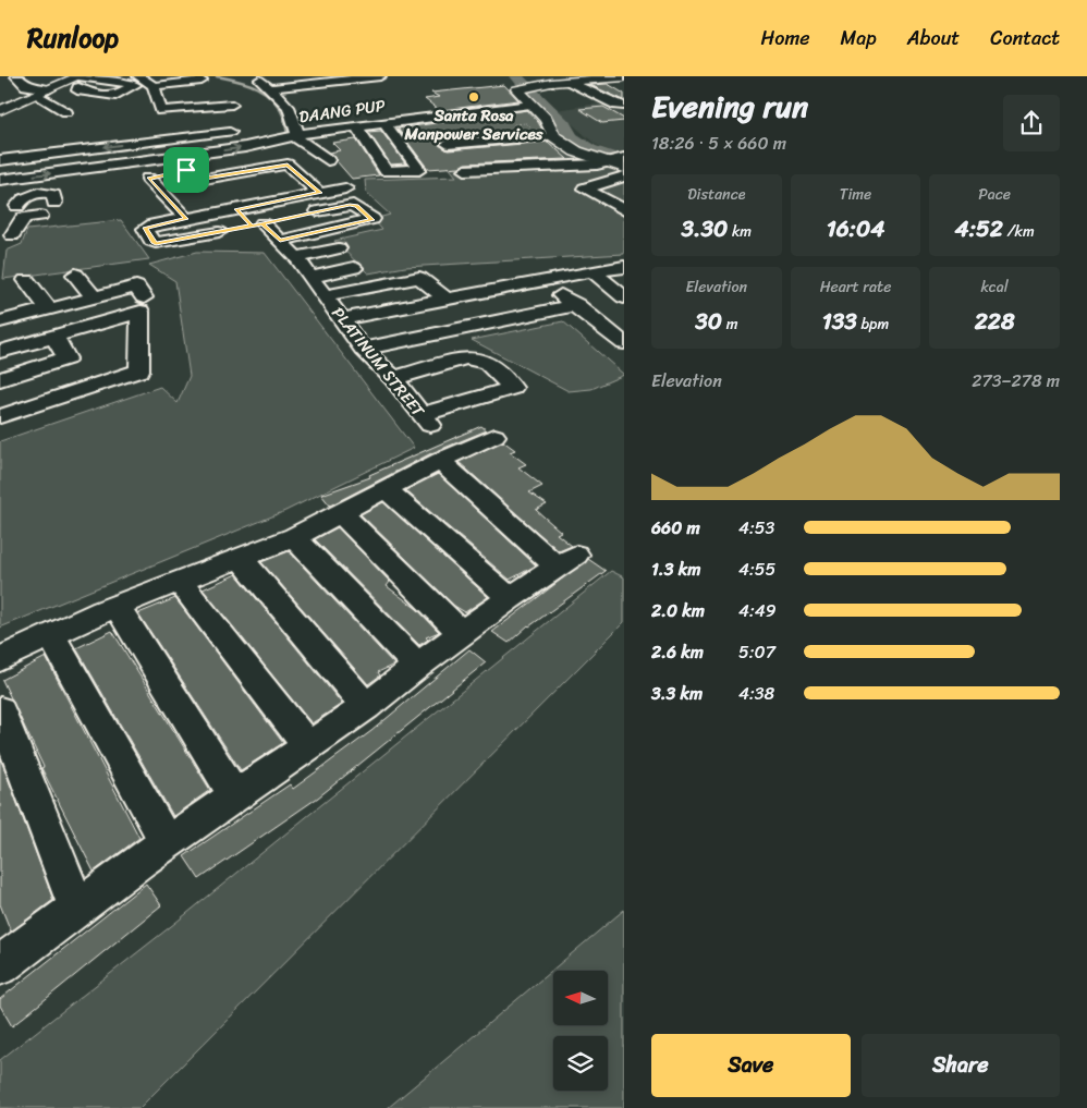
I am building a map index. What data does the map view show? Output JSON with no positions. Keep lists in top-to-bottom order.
{
  "streets": {
    "street": ["DAANG PUP", "PLATINUM STREET"]
  },
  "crossings": [
    ["DAANG PUP", "PLATINUM STREET"]
  ],
  "places": ["Santa Rosa Manpower Services"],
  "north": "left",
  "page": {
    "header": "Runloop",
    "nav": [
      "Home",
      "Map",
      "About",
      "Contact"
    ],
    "heading": ["Evening run", "18:26 · 5 × 660 m"],
    "stats": [
      ["Distance", "3.30 km"],
      ["Time", "16:04"],
      ["Pace", "4:52 /km"],
      ["Elevation", "30 m"],
      ["Heart rate", "133 bpm"],
      ["kcal", "228"]
    ],
    "chart": ["Elevation", "273–278 m"],
    "list": [
      {
        "name": "660 m",
        "note": "4:53"
      },
      {
        "name": "1.3 km",
        "note": "4:55"
      },
      {
        "name": "2.0 km",
        "note": "4:49"
      },
      {
        "name": "2.6 km",
        "note": "5:07"
      },
      {
        "name": "3.3 km",
        "note": "4:38"
      }
    ],
    "buttons": ["Save", "Share"]
  }
}
